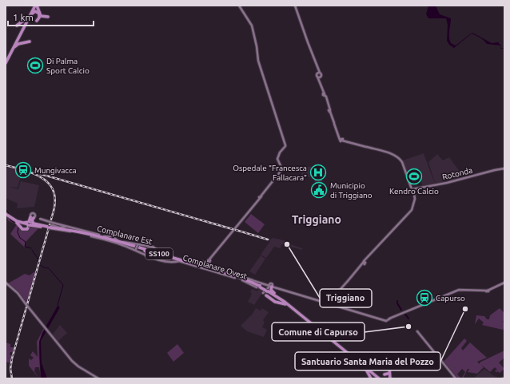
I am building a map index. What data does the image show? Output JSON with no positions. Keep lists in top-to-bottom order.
{
  "streets": {
    "highway": ["SS100"],
    "main road": ["Rotonda", "Complanare Est", "Complanare Ovest"]
  },
  "crossings": [
    ["Complanare Est", "SS100"],
    ["SS100", "Complanare Ovest"]
  ],
  "districts": ["Triggiano"],
  "places": {
    "sports": ["Di Palma Sport Calcio", "Kendro Calcio"],
    "station": ["Mungivacca", "Capurso"],
    "hospital": ["Ospedale \"Francesca Fallacara\""],
    "public building": ["Municipio di Triggiano"],
    "other": ["Triggiano", "Santuario Santa Maria del Pozzo", "Comune di Capurso"]
  },
  "scale_bar": "1 km"
}
